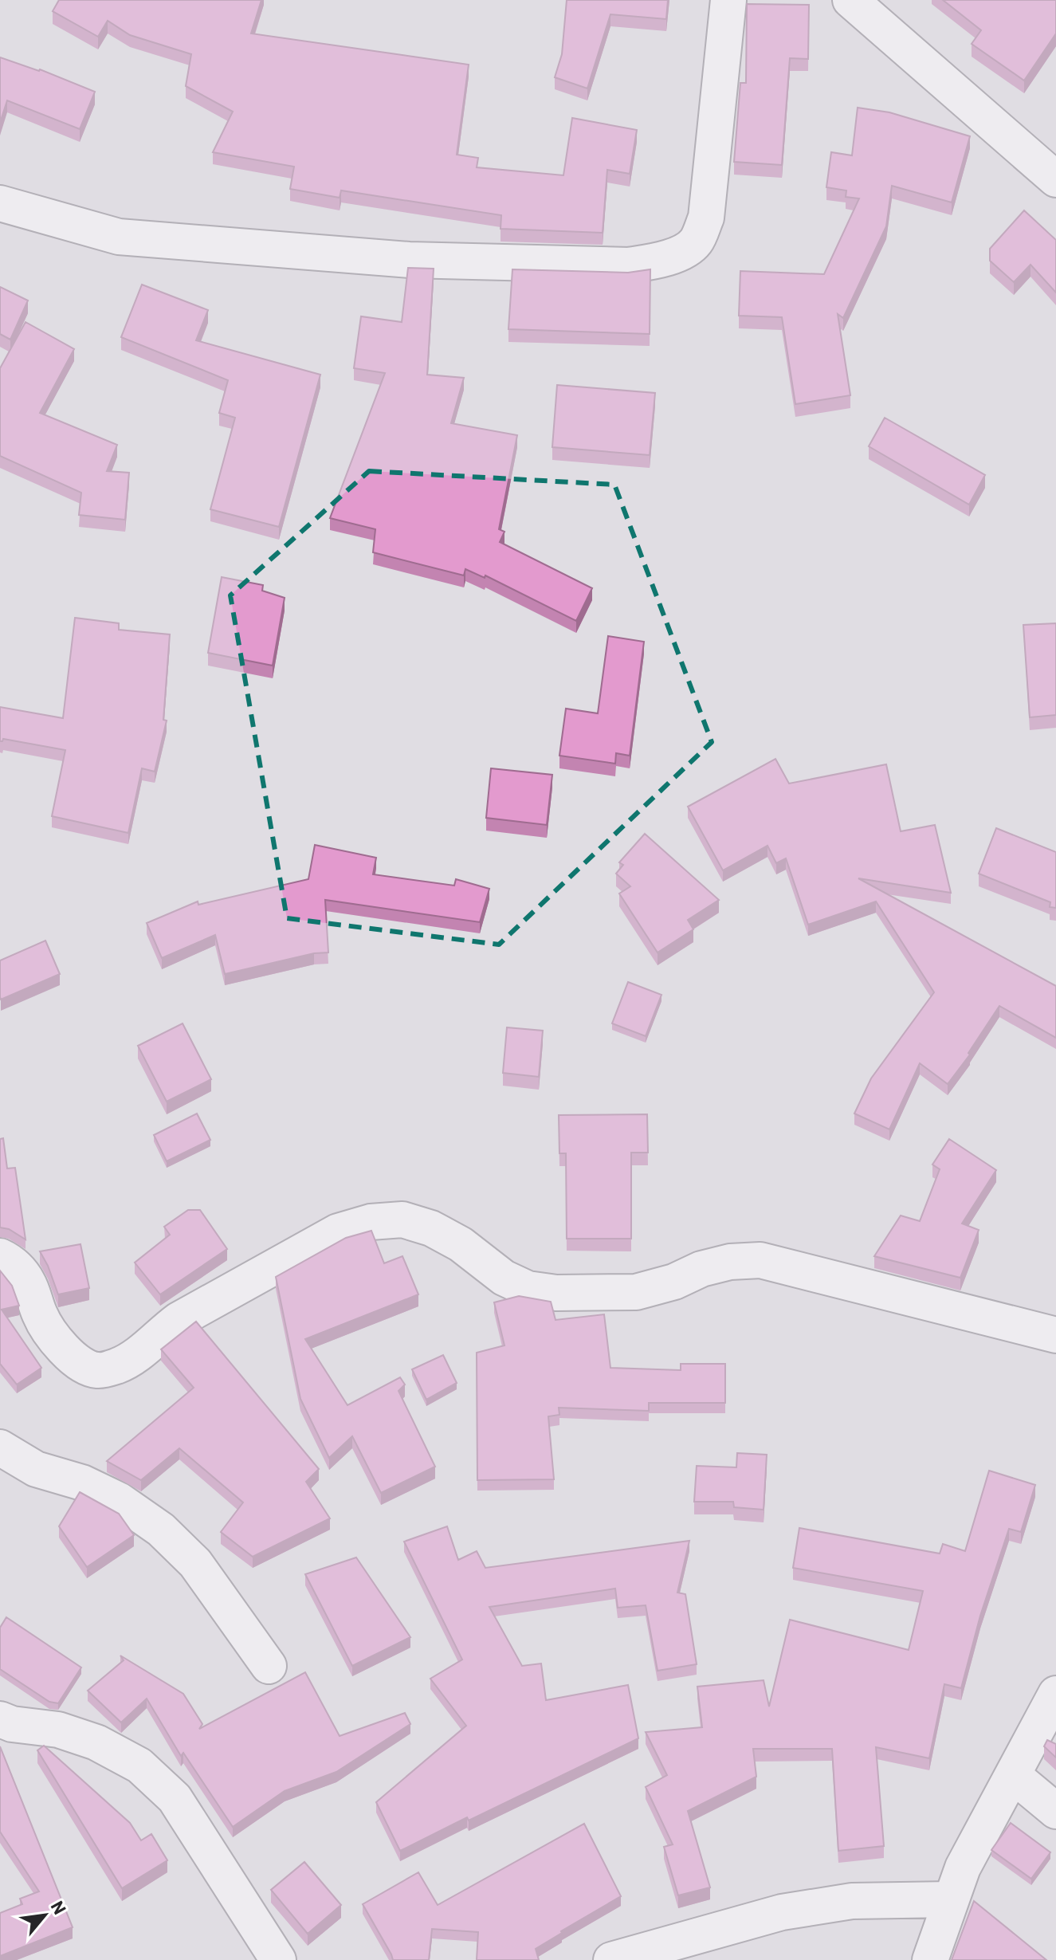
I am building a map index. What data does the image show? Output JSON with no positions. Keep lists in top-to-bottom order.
{
  "north": "top right"
}
